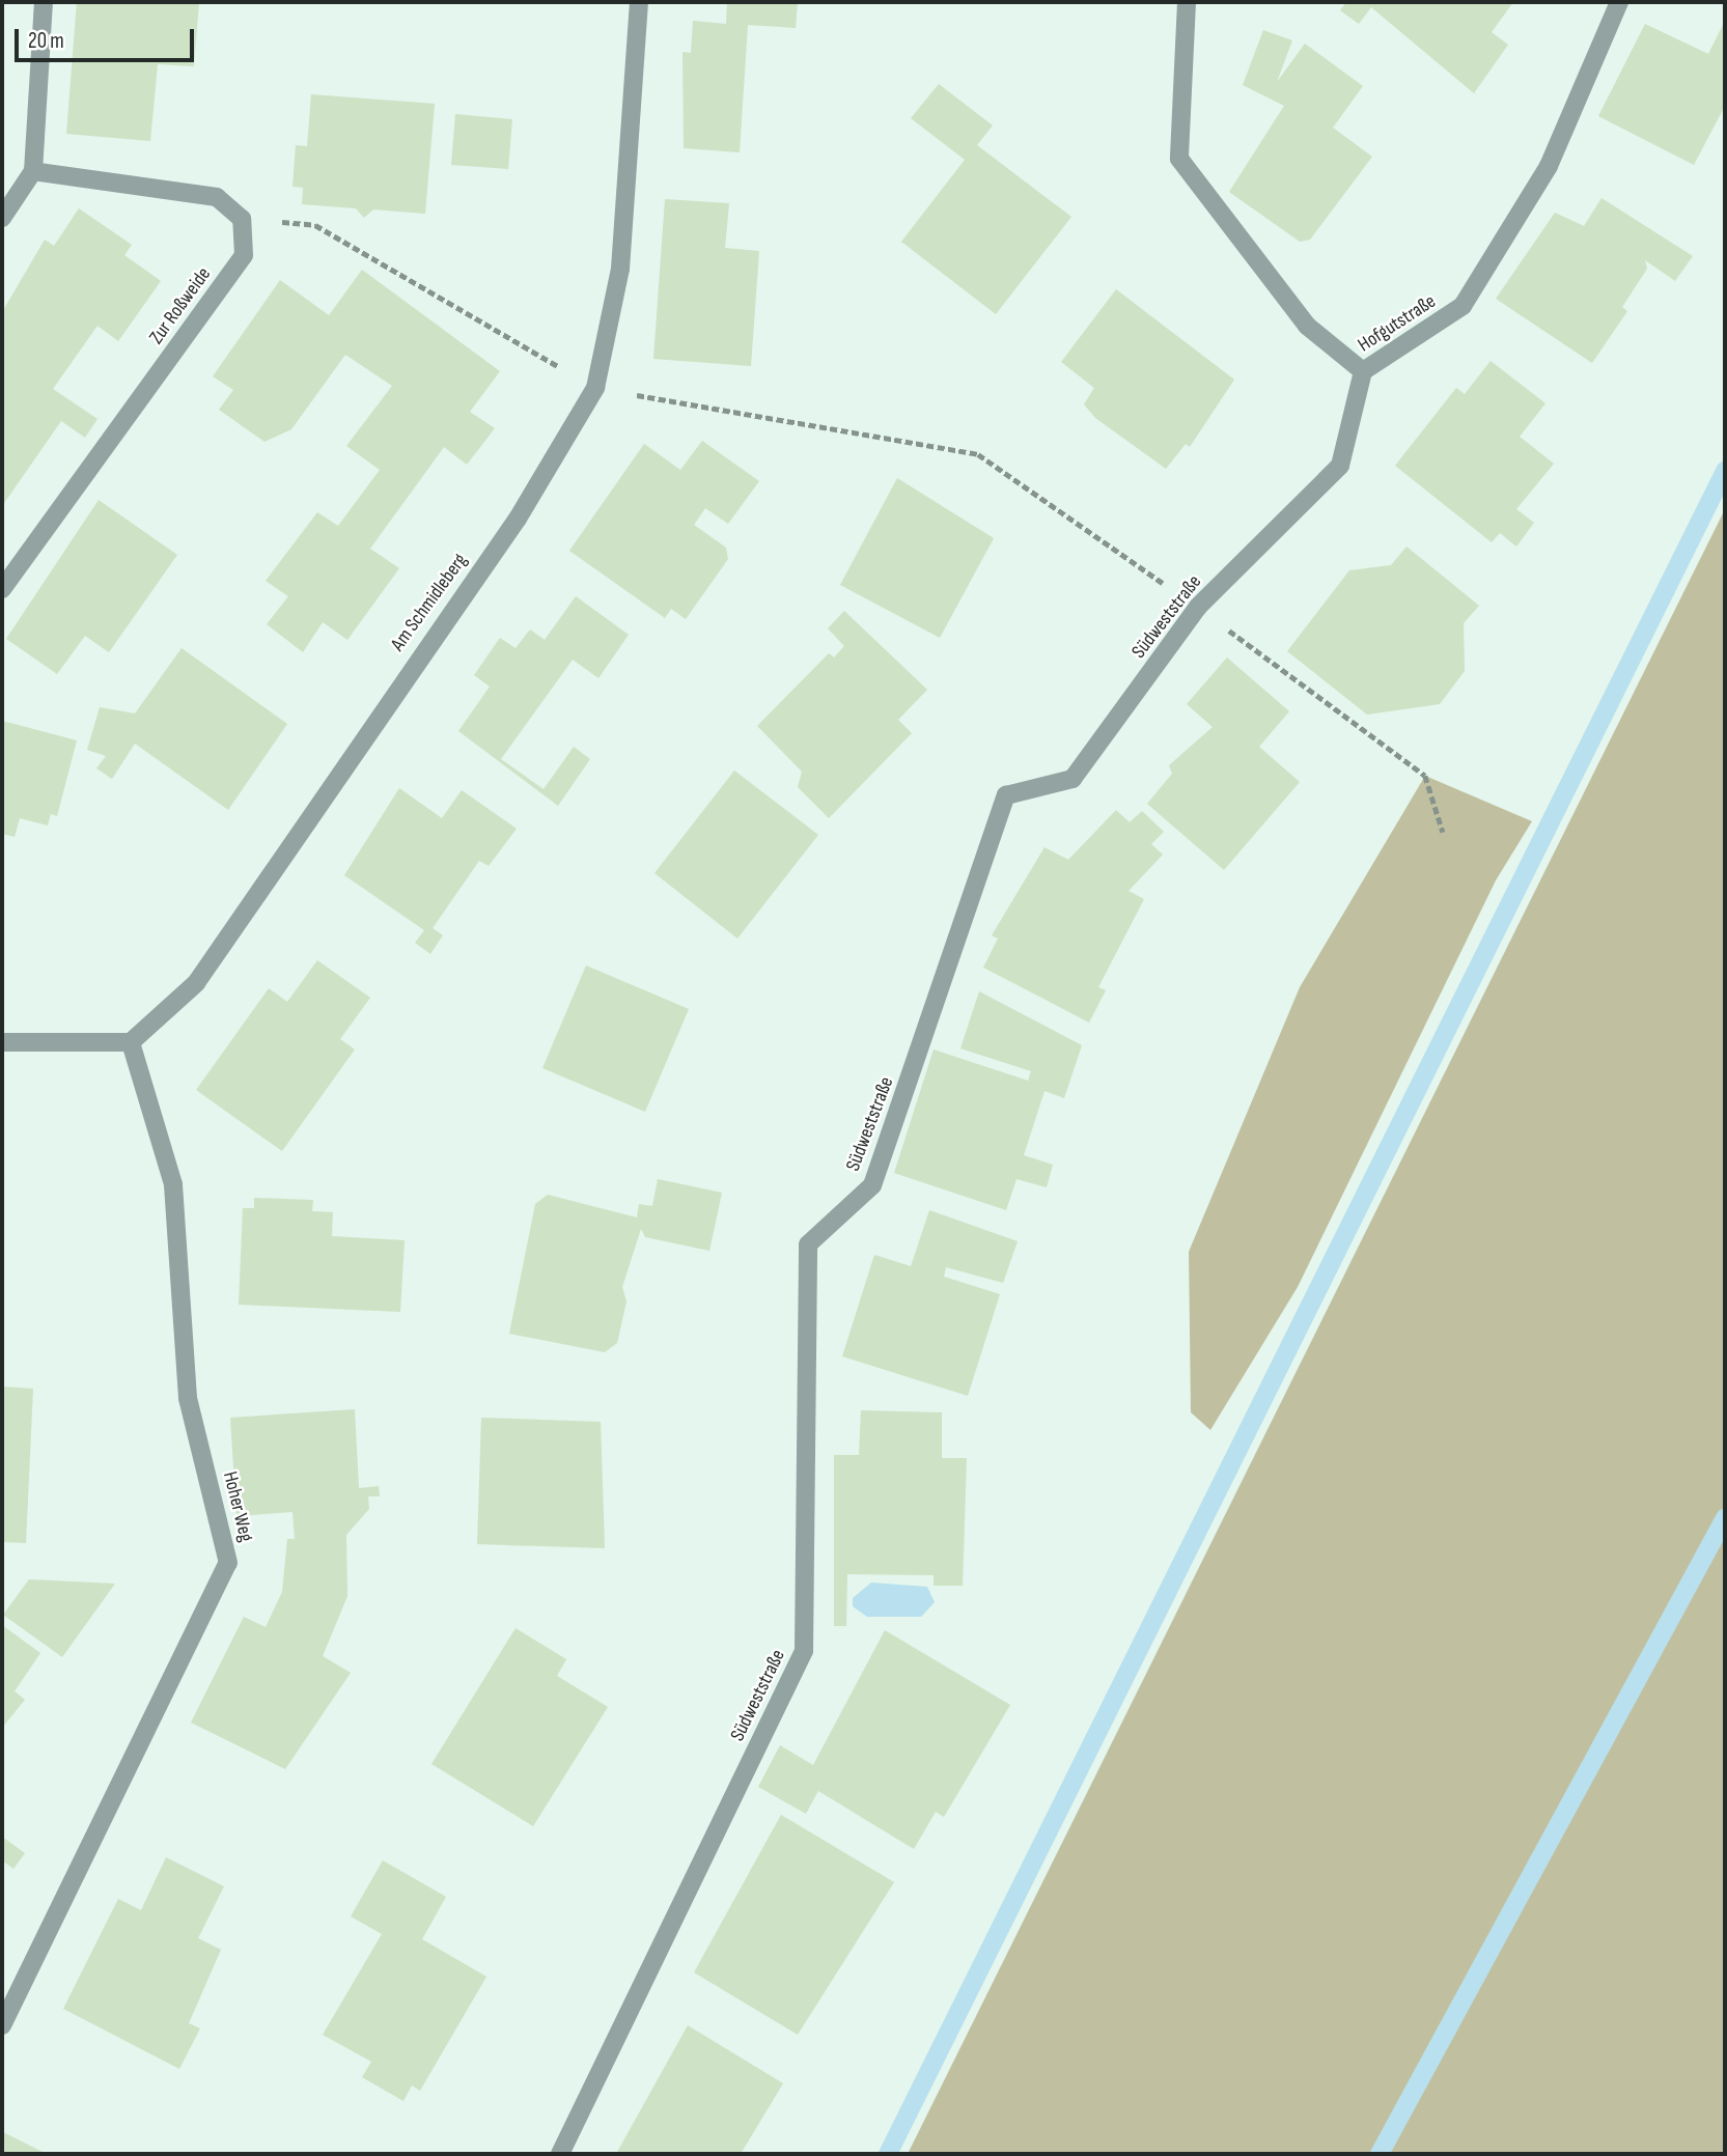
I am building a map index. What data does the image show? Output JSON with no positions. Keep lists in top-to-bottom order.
{
  "streets": {
    "street": [
      "Zur Roßweide",
      "Hofgutstraße",
      "Am Schmidleberg",
      "Südweststraße",
      "Hoher Weg"
    ]
  },
  "crossings": [
    ["Hofgutstraße", "Südweststraße"],
    ["Am Schmidleberg", "Hoher Weg"]
  ],
  "scale_bar": "20 m"
}
